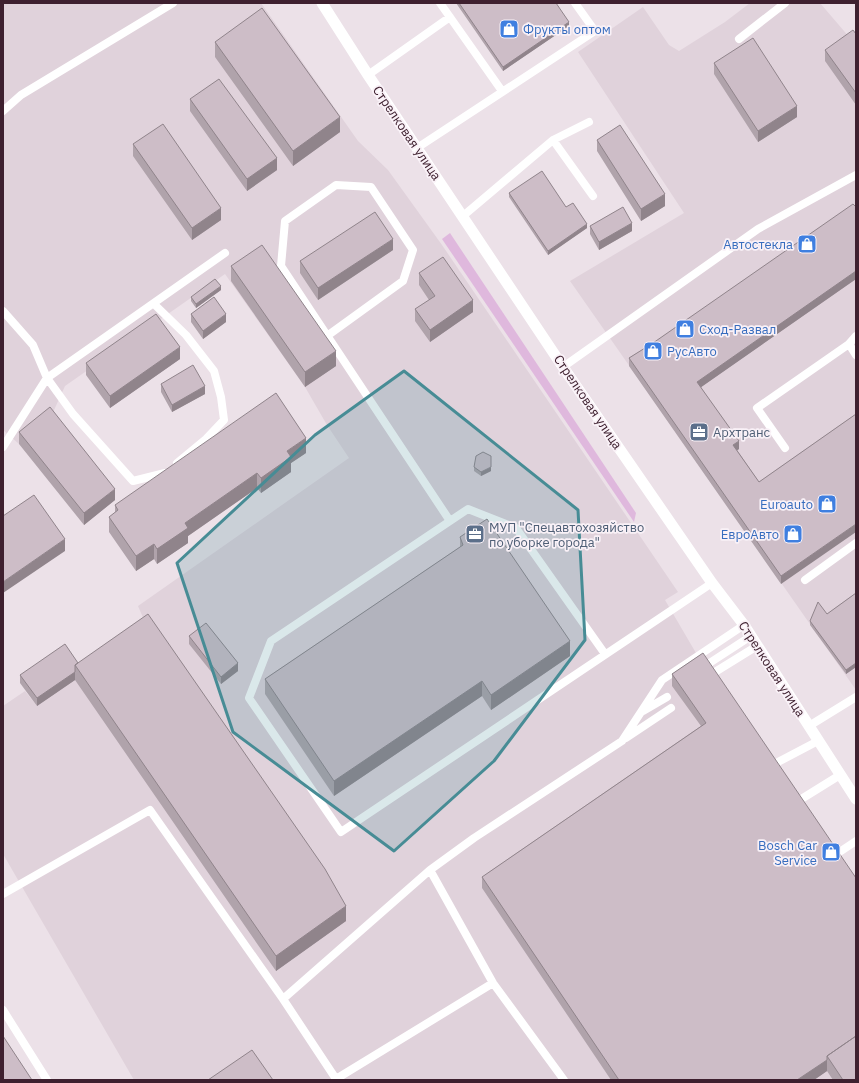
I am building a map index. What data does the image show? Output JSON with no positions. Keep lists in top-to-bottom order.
{
  "streets": {
    "street": ["Стрелковая улица"]
  },
  "places": {
    "shop": [
      "Фрукты оптом",
      "Автостекла",
      "Сход-Развал",
      "РусАвто",
      "Euroauto",
      "ЕвроАвто",
      "Bosch Car Service"
    ],
    "office": ["Архтранс", "МУП \"Спецавтохозяйство по уборке города\""]
  }
}
